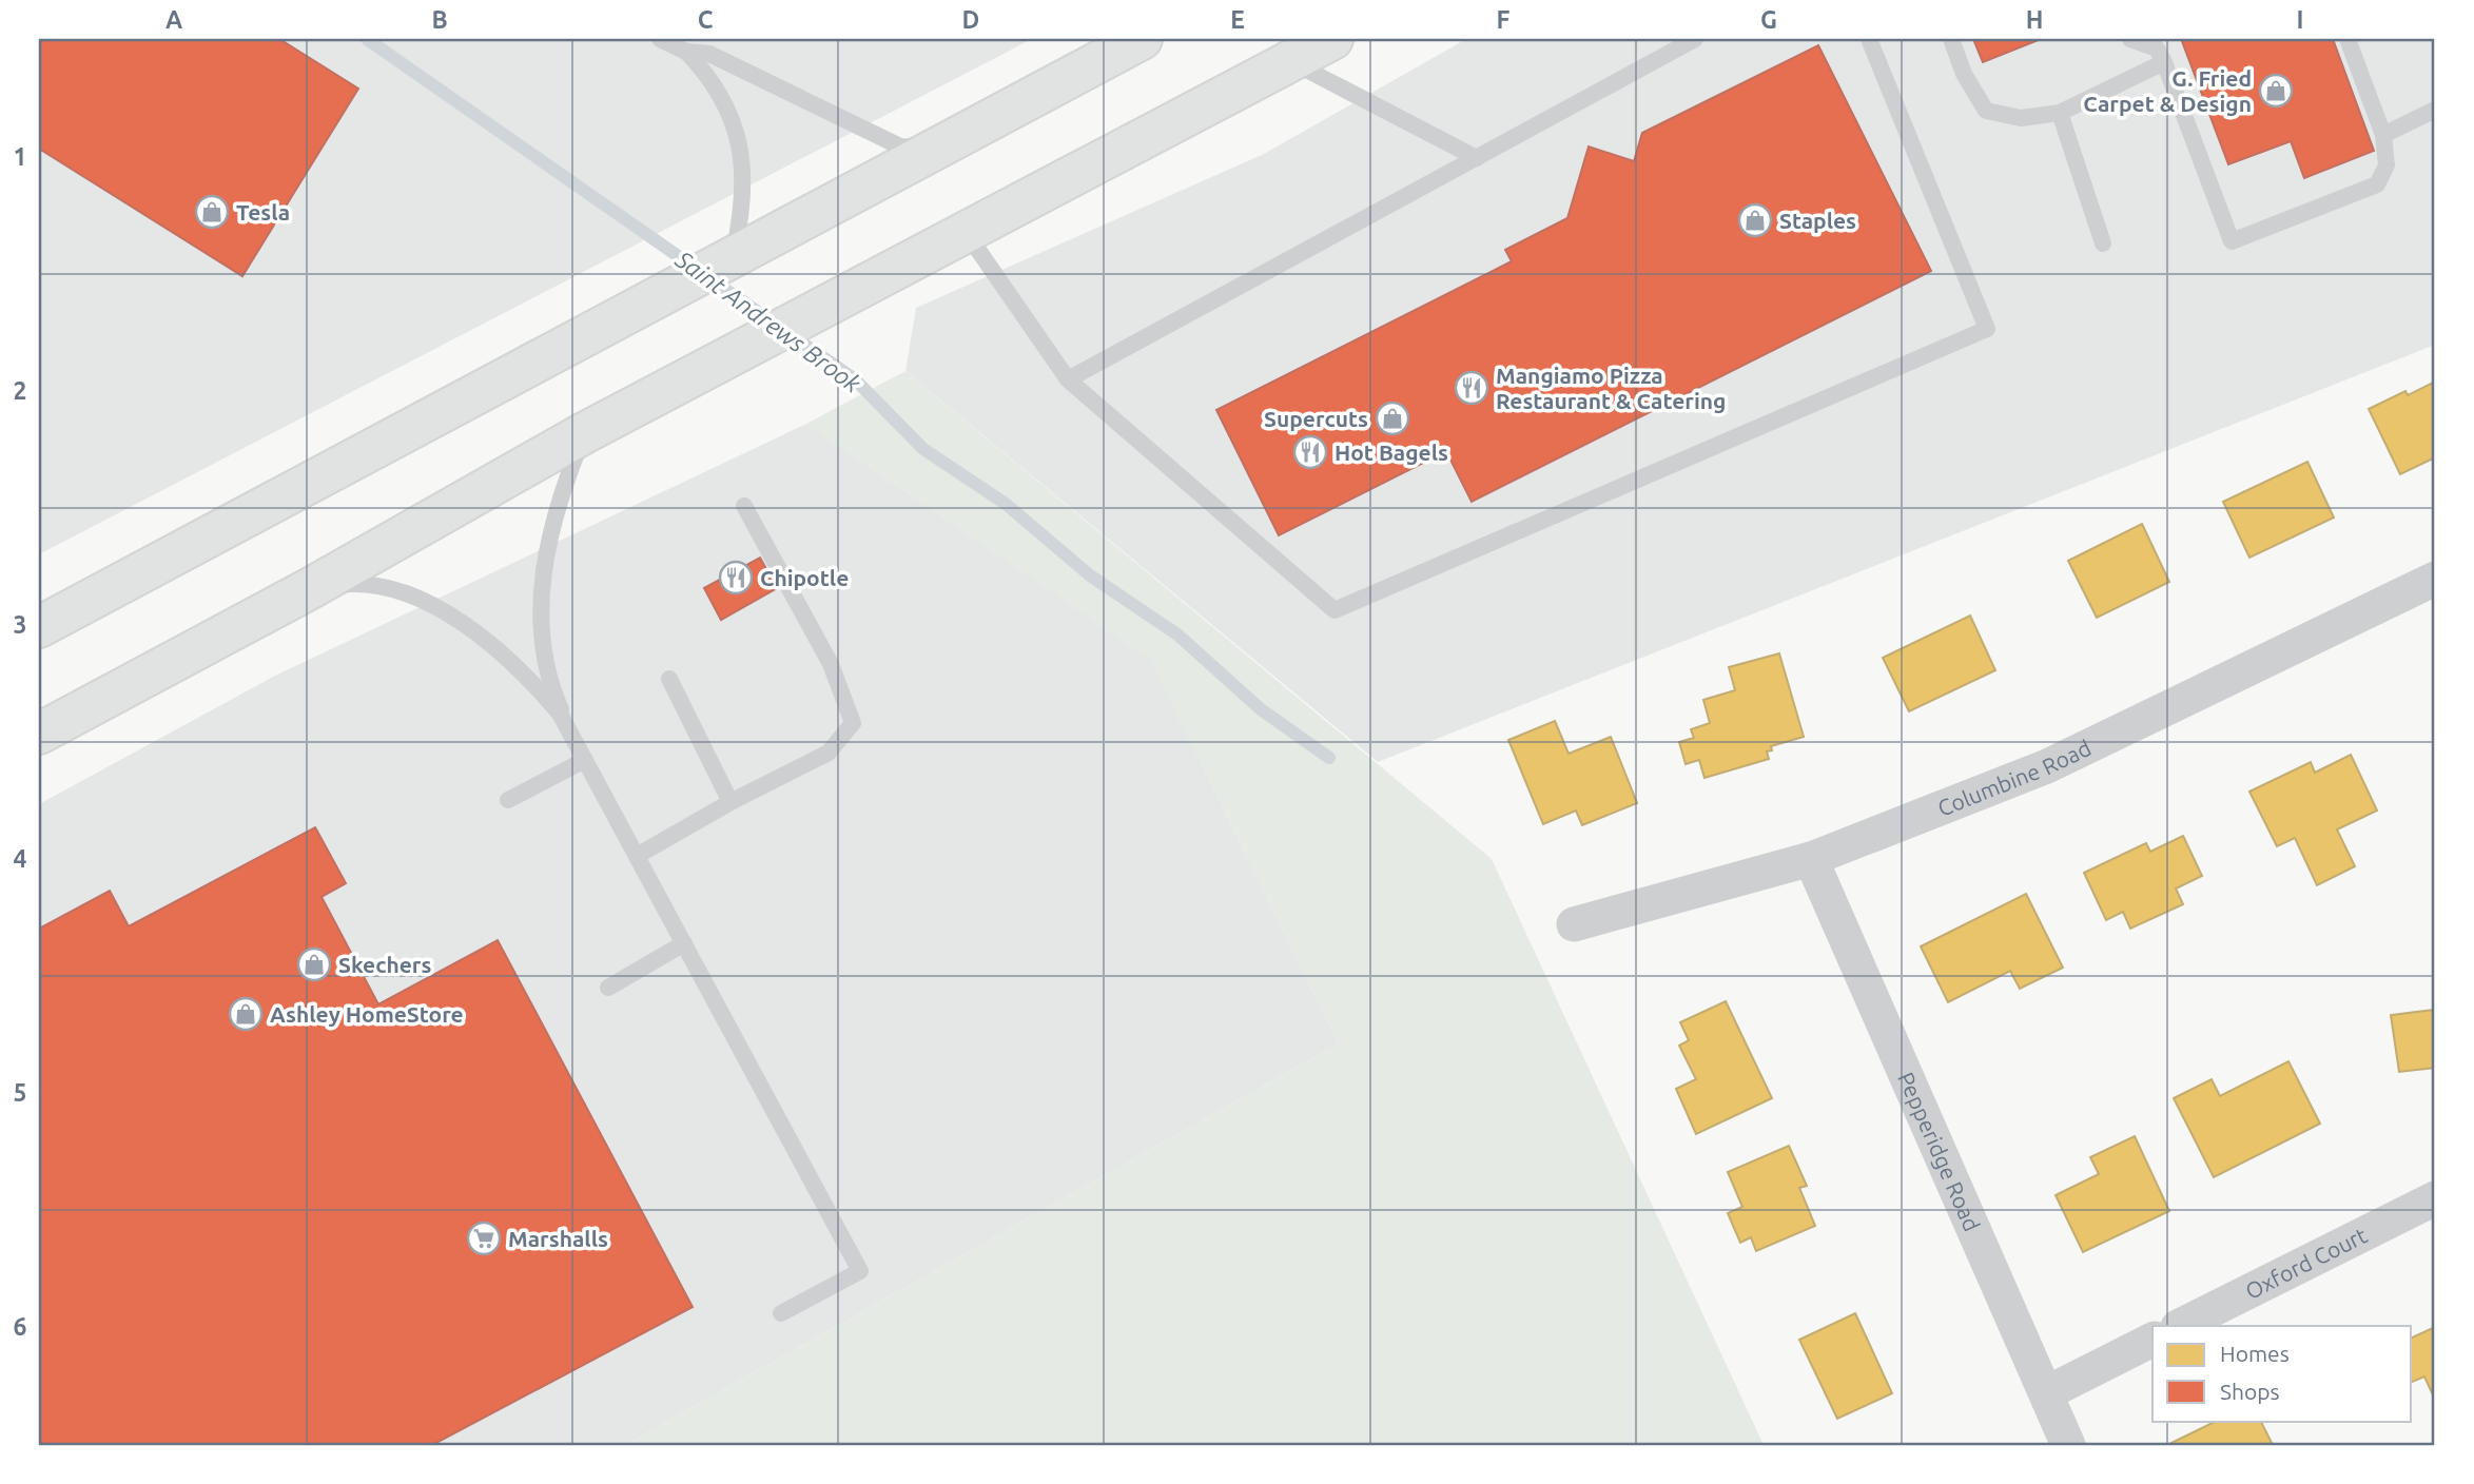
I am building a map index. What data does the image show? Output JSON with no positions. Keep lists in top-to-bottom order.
{
  "streets": {
    "street": ["Columbine Road", "Pepperidge Road", "Oxford Court"]
  },
  "crossings": [
    ["Columbine Road", "Pepperidge Road"]
  ],
  "water": ["Saint Andrews Brook"],
  "places": {
    "shop": [
      "G. Fried Carpet & Design",
      "Tesla",
      "Staples",
      "Supercuts",
      "Skechers",
      "Ashley HomeStore"
    ],
    "restaurant": ["Mangiamo Pizza Restaurant & Catering", "Hot Bagels", "Chipotle"],
    "supermarket": ["Marshalls"]
  },
  "legend": ["Homes", "Shops"],
  "grid": {
    "columns": [
      "A",
      "B",
      "C",
      "D",
      "E",
      "F",
      "G",
      "H",
      "I"
    ],
    "rows": [
      "1",
      "2",
      "3",
      "4",
      "5",
      "6"
    ]
  }
}
